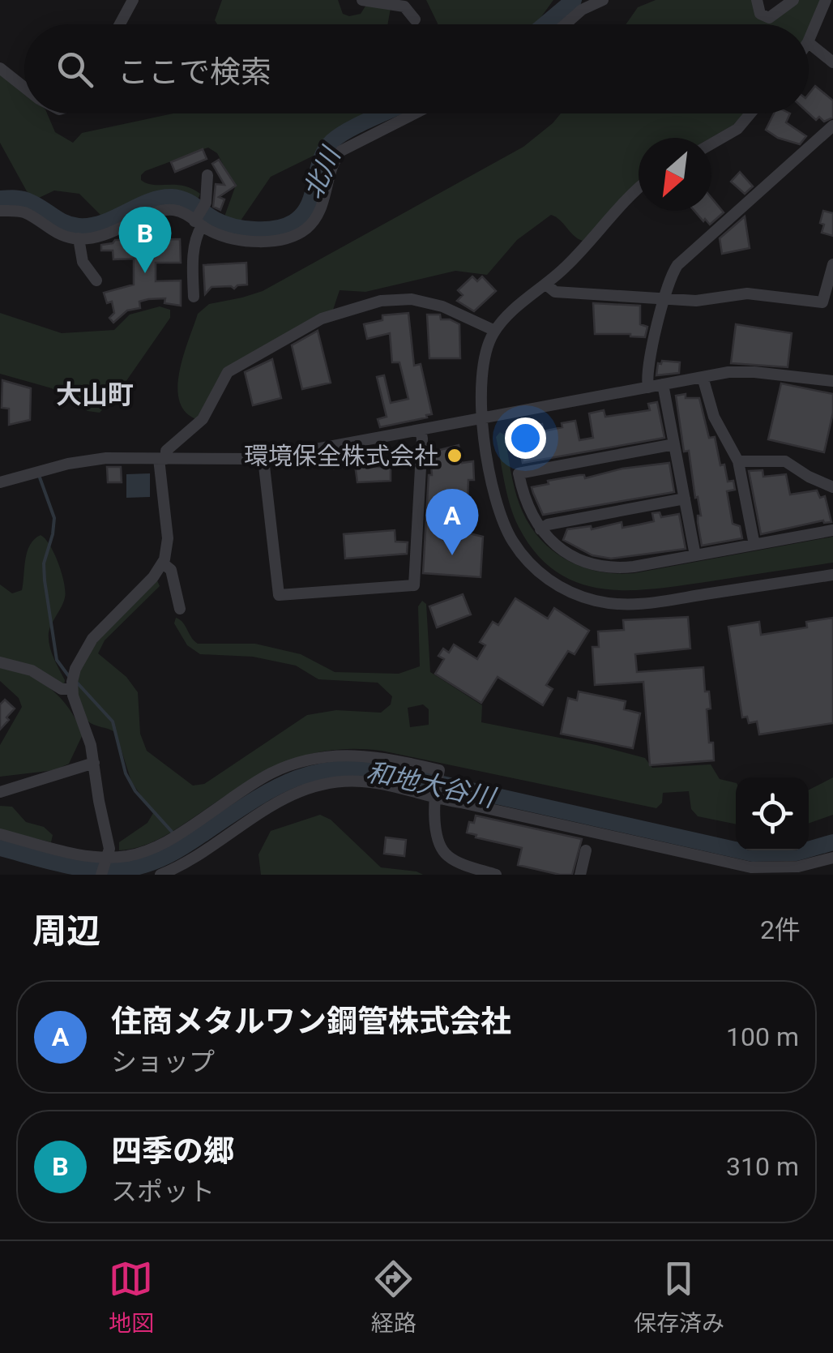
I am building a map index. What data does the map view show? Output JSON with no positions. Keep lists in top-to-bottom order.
{
  "districts": ["大山町"],
  "water": ["北川", "和地大谷川"],
  "places": ["環境保全株式会社"],
  "north": "bottom left",
  "page": {
    "search": "ここで検索",
    "pins": ["B", "A"],
    "heading": ["周辺", "2件"],
    "list": [
      {
        "mark": "A",
        "name": "住商メタルワン鋼管株式会社",
        "note": "ショップ",
        "value": "100 m"
      },
      {
        "mark": "B",
        "name": "四季の郷",
        "note": "スポット",
        "value": "310 m"
      }
    ],
    "nav": ["地図", "経路", "保存済み"]
  }
}
